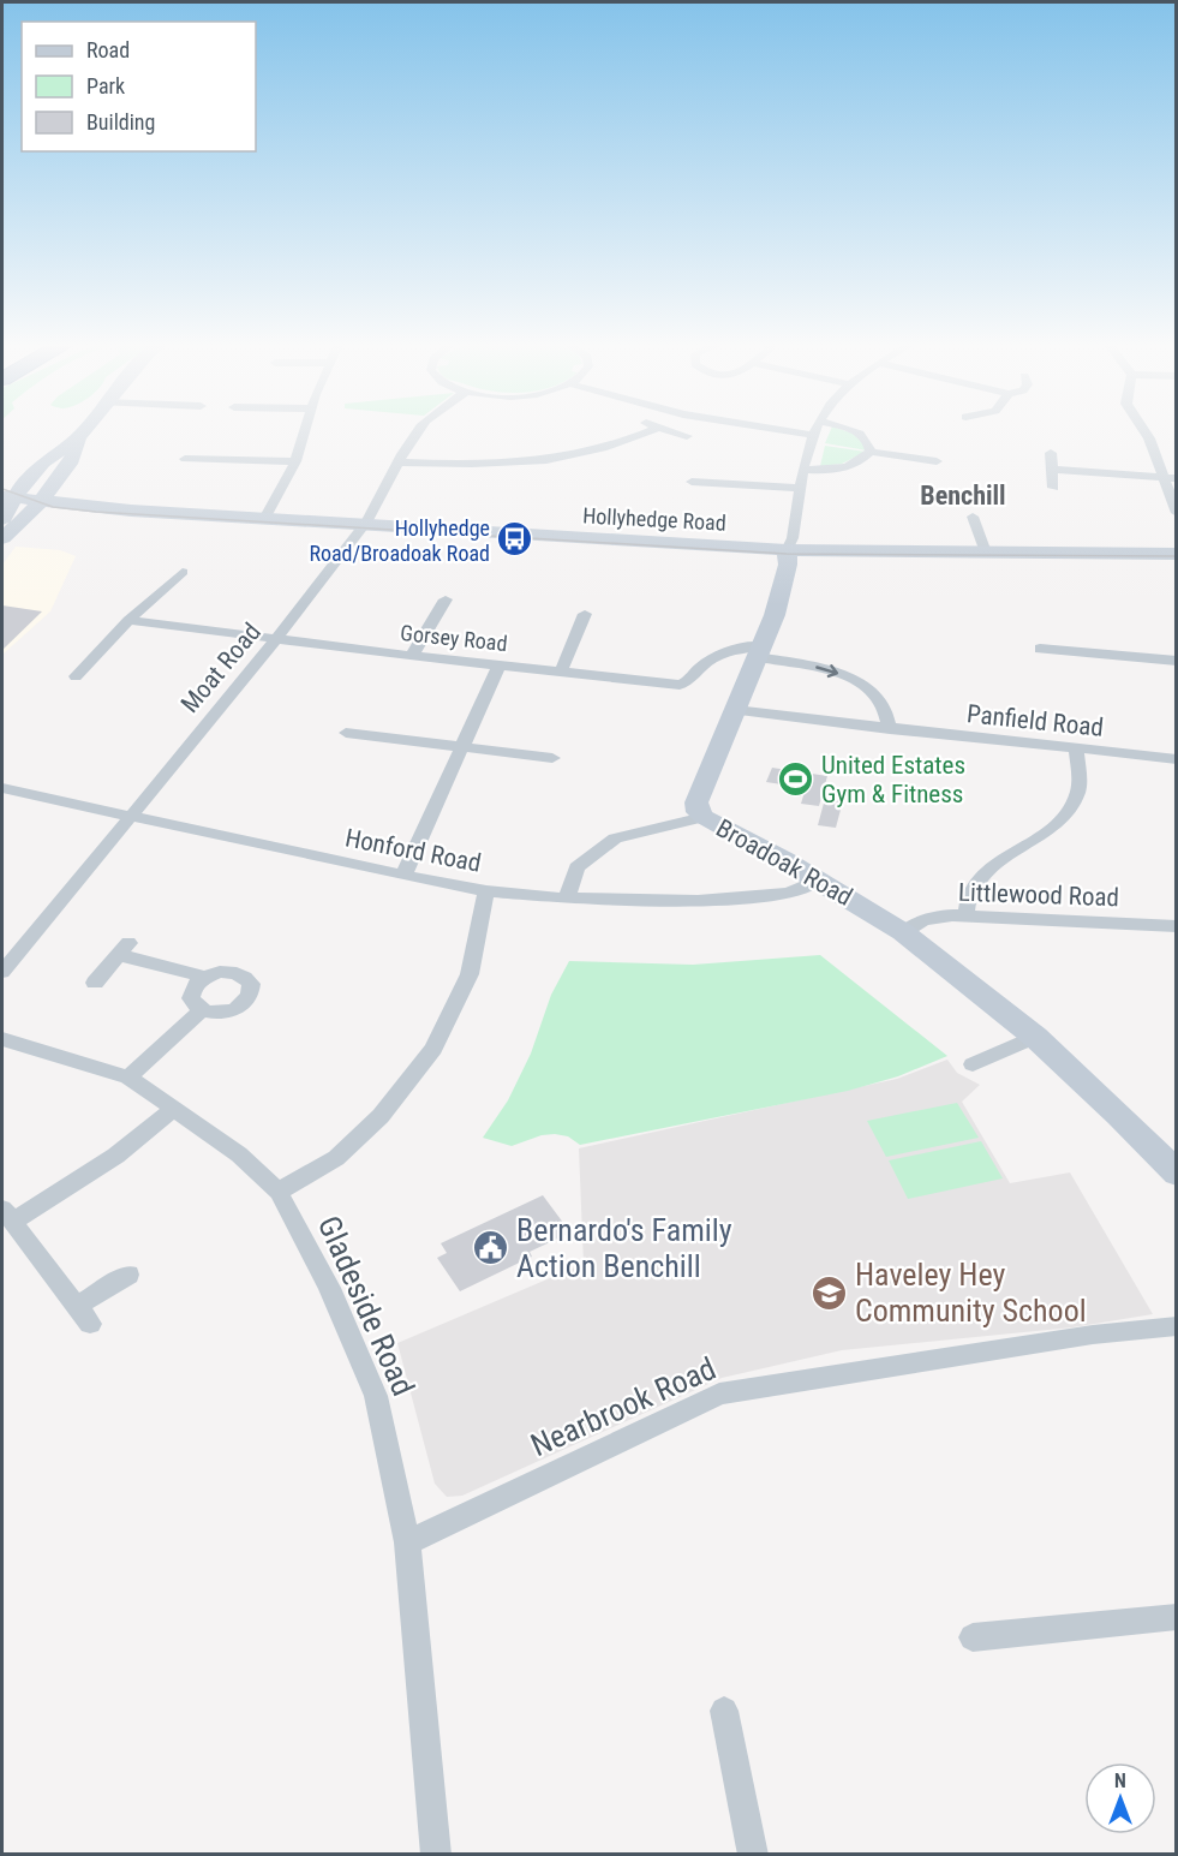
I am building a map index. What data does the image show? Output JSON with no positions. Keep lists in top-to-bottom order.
{
  "streets": {
    "street": [
      "Hollyhedge Road",
      "Gorsey Road",
      "Moat Road",
      "Panfield Road",
      "Honford Road",
      "Broadoak Road",
      "Littlewood Road",
      "Gladeside Road",
      "Nearbrook Road"
    ]
  },
  "crossings": [
    ["Hollyhedge Road", "Moat Road"],
    ["Hollyhedge Road", "Broadoak Road"],
    ["Gorsey Road", "Moat Road"],
    ["Gorsey Road", "Broadoak Road"],
    ["Moat Road", "Honford Road"],
    ["Panfield Road", "Broadoak Road"],
    ["Honford Road", "Broadoak Road"],
    ["Broadoak Road", "Littlewood Road"],
    ["Gladeside Road", "Nearbrook Road"]
  ],
  "districts": ["Benchill"],
  "places": {
    "bus stop": ["Hollyhedge Road/Broadoak Road"],
    "sports": ["United Estates Gym & Fitness"],
    "public building": ["Bernardo's Family Action Benchill"],
    "school or university": ["Haveley Hey Community School"]
  },
  "legend": ["Road", "Park", "Building"],
  "north": "top"
}
